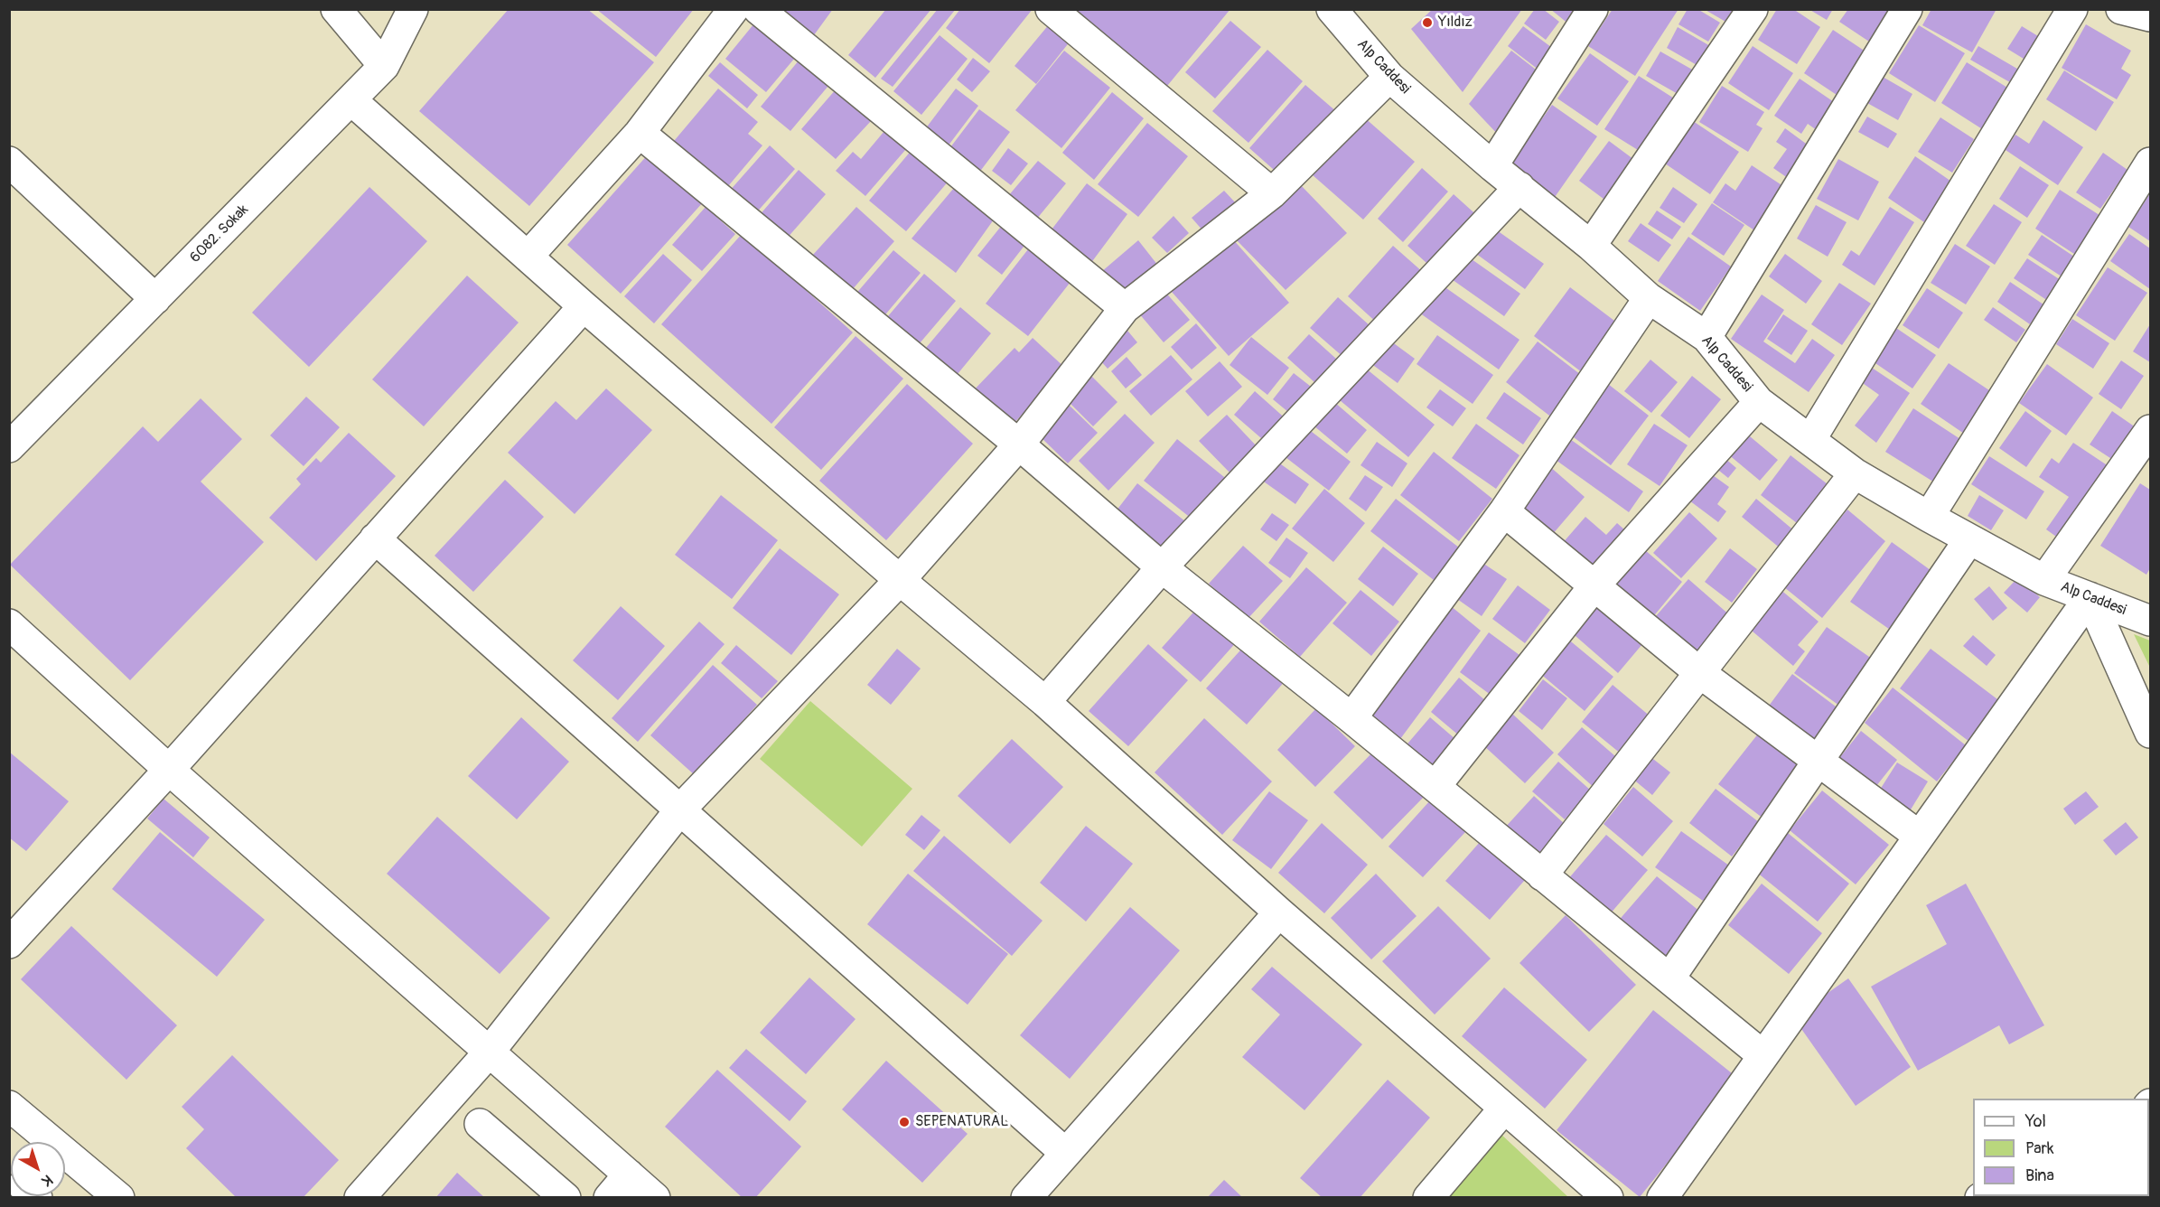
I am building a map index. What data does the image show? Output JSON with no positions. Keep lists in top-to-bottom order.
{
  "streets": {
    "street": ["Alp Caddesi", "6082. Sokak"]
  },
  "places": ["Yıldız", "SEPENATURAL"],
  "legend": ["Yol", "Park", "Bina"],
  "north": "bottom right"
}
